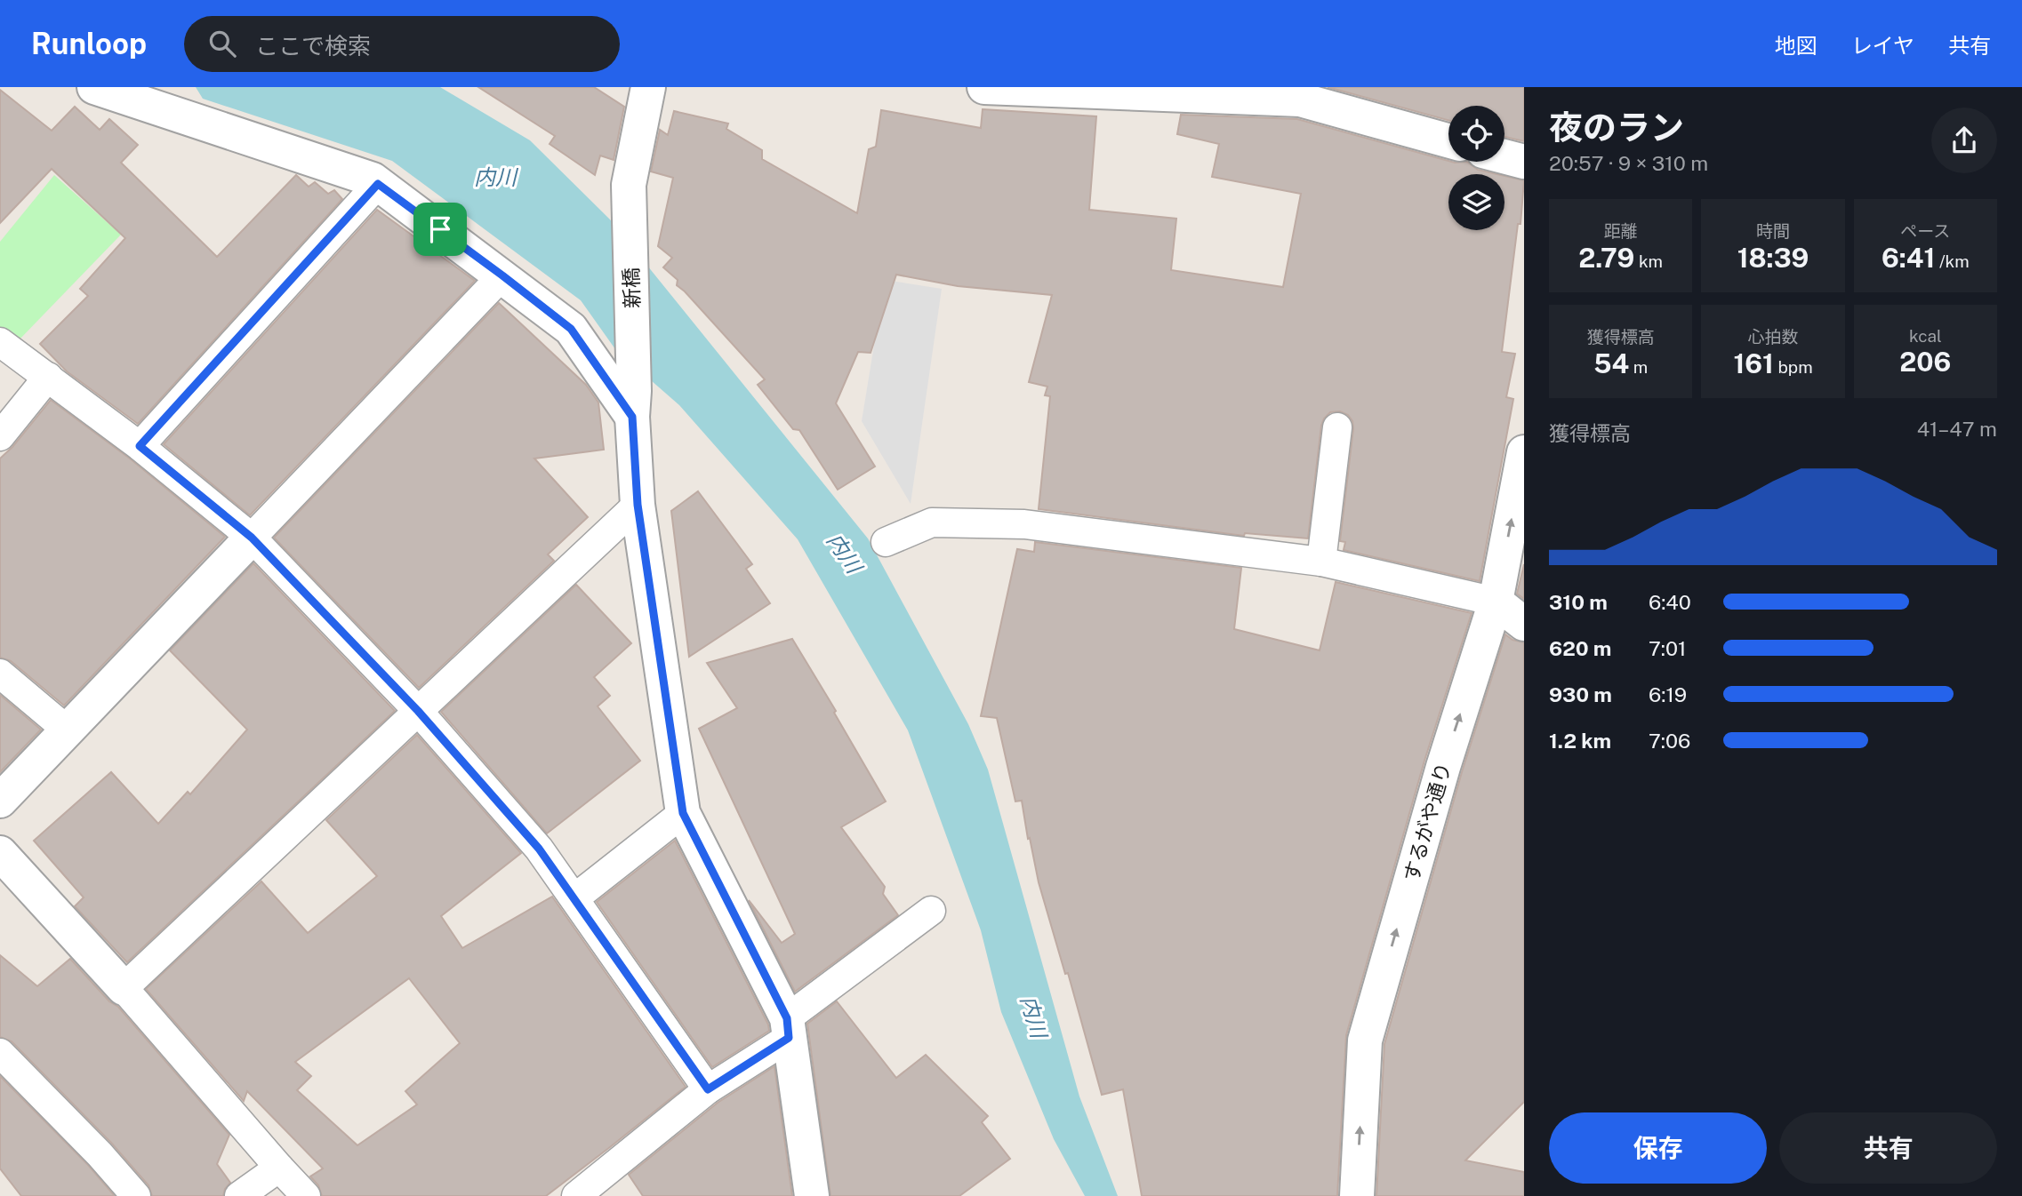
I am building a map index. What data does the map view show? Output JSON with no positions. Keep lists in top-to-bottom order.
{
  "streets": {
    "street": ["新橋", "するがや通り"]
  },
  "one_way": ["するがや通り"],
  "water": ["内川"],
  "page": {
    "header": "Runloop",
    "search": "ここで検索",
    "nav": ["地図", "レイヤ", "共有"],
    "heading": ["夜のラン", "20:57 · 9 × 310 m"],
    "stats": [
      ["距離", "2.79 km"],
      ["時間", "18:39"],
      ["ペース", "6:41 /km"],
      ["獲得標高", "54 m"],
      ["心拍数", "161 bpm"],
      ["kcal", "206"]
    ],
    "chart": ["獲得標高", "41–47 m"],
    "list": [
      {
        "name": "310 m",
        "note": "6:40"
      },
      {
        "name": "620 m",
        "note": "7:01"
      },
      {
        "name": "930 m",
        "note": "6:19"
      },
      {
        "name": "1.2 km",
        "note": "7:06"
      }
    ],
    "buttons": ["保存", "共有"]
  }
}
